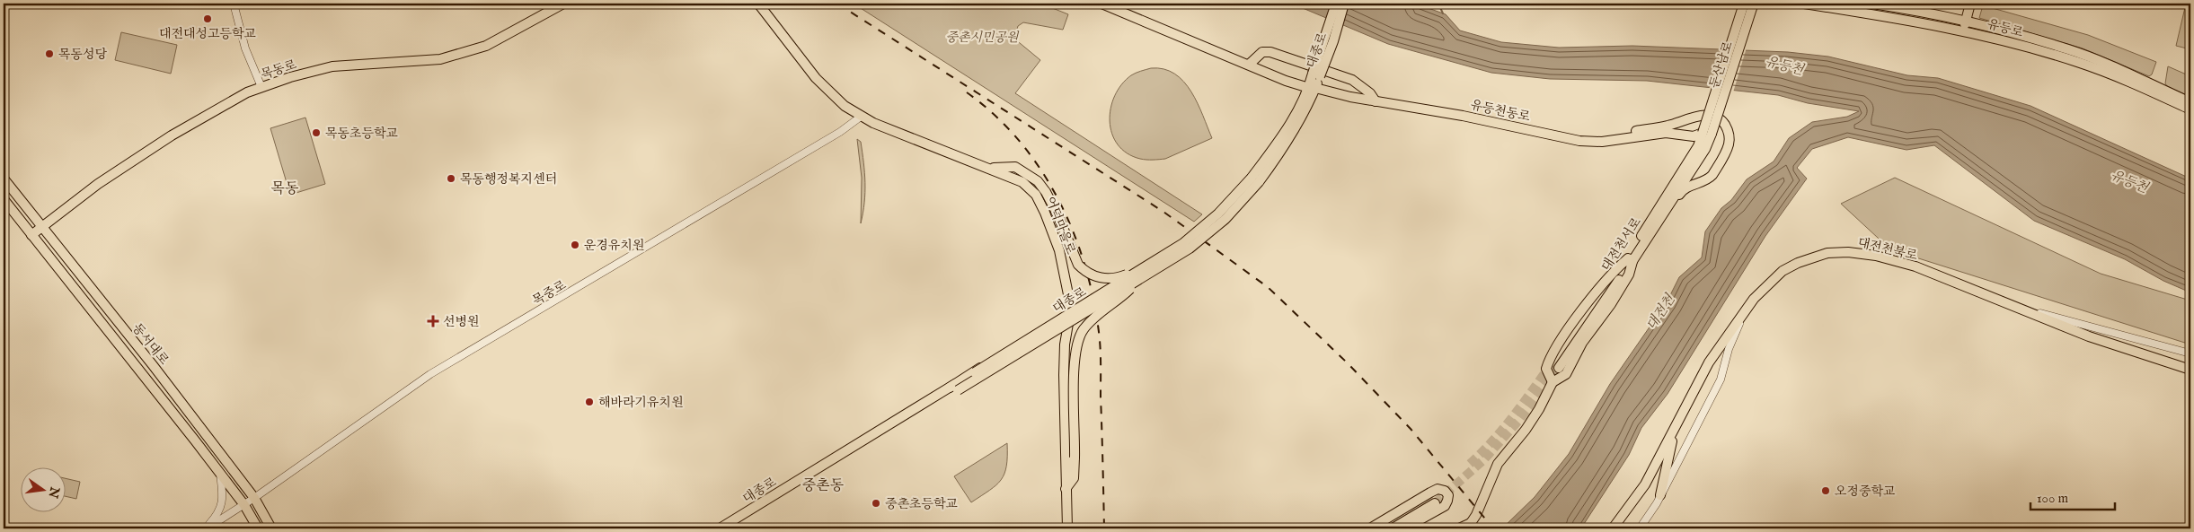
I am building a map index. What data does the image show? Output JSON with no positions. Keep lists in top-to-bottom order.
{
  "streets": {
    "main road": [
      "유등로",
      "대종로",
      "둔산남로",
      "목동로",
      "유등천동로",
      "어덕마을로",
      "대전천서로",
      "대전천북로",
      "동서대로"
    ],
    "street": ["목중로"]
  },
  "crossings": [
    ["대종로", "유등천동로"],
    ["둔산남로", "유등천동로"],
    ["둔산남로", "대전천서로"],
    ["목동로", "동서대로"],
    ["유등천동로", "대전천서로"],
    ["어덕마을로", "목중로"],
    ["목중로", "동서대로"]
  ],
  "districts": ["목동", "중촌동"],
  "water": ["유등천", "대전천"],
  "parks": ["중촌시민공원"],
  "places": {
    "other": [
      "대전대성고등학교",
      "목동성당",
      "목동초등학교",
      "목동행정복지센터",
      "운경유치원",
      "해바라기유치원",
      "오정중학교",
      "중촌초등학교"
    ],
    "health": ["선병원"]
  },
  "scale_bar": "100 m",
  "north": "right"
}
